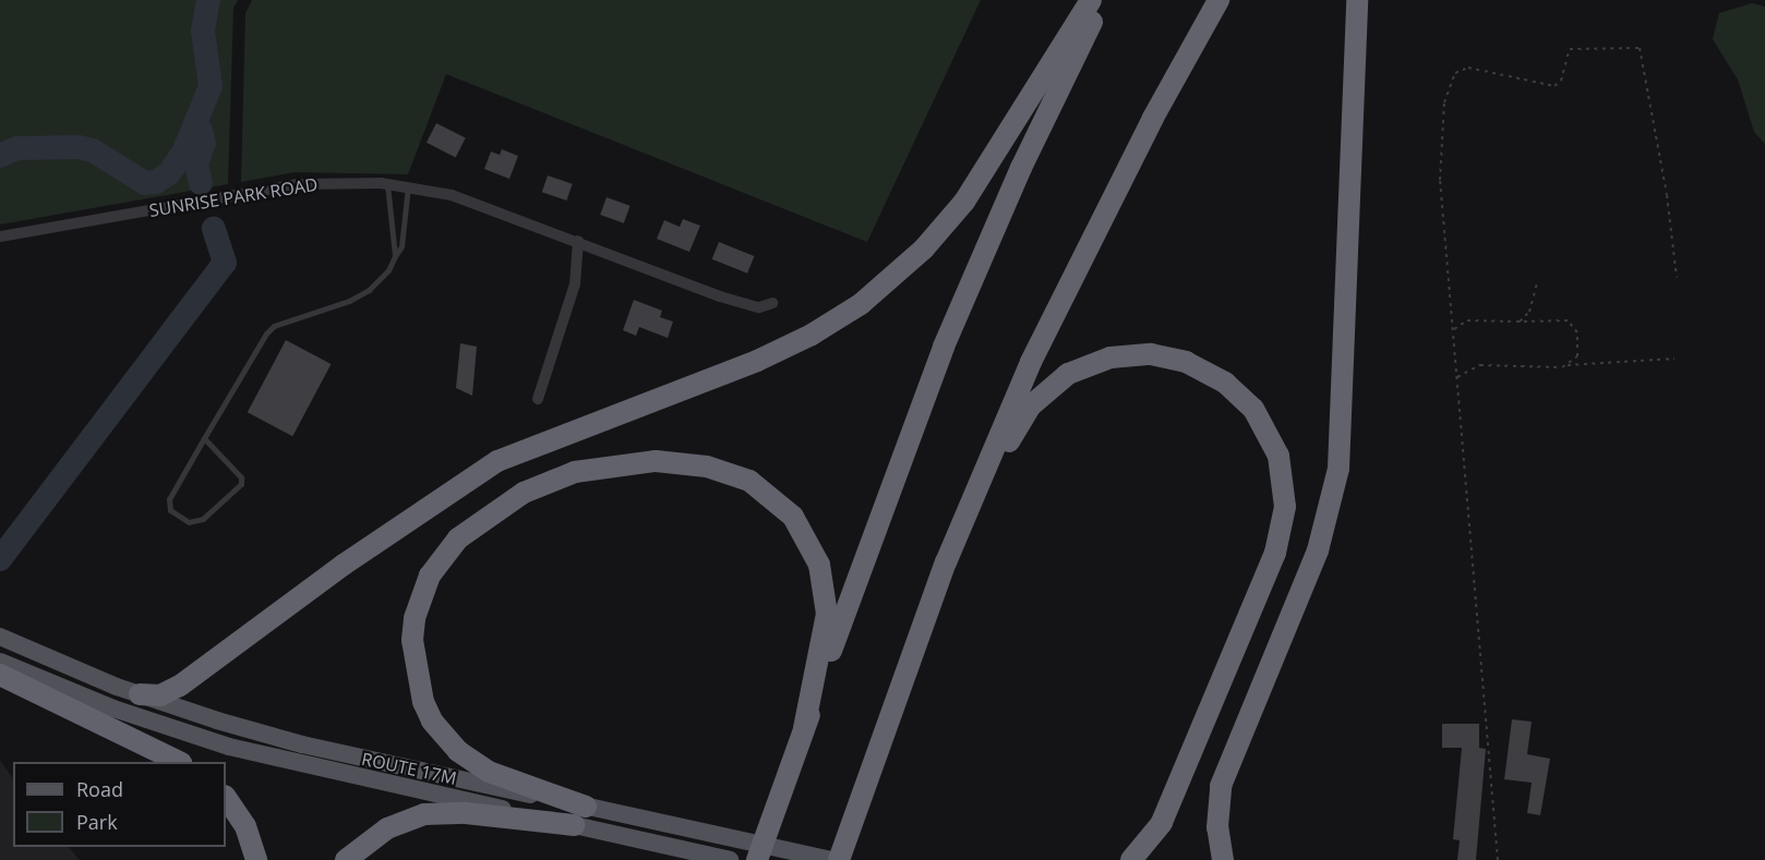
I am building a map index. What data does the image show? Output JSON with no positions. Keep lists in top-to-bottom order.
{
  "streets": {
    "main road": ["ROUTE 17M"],
    "street": ["SUNRISE PARK ROAD"]
  },
  "legend": ["Road", "Park"]
}
